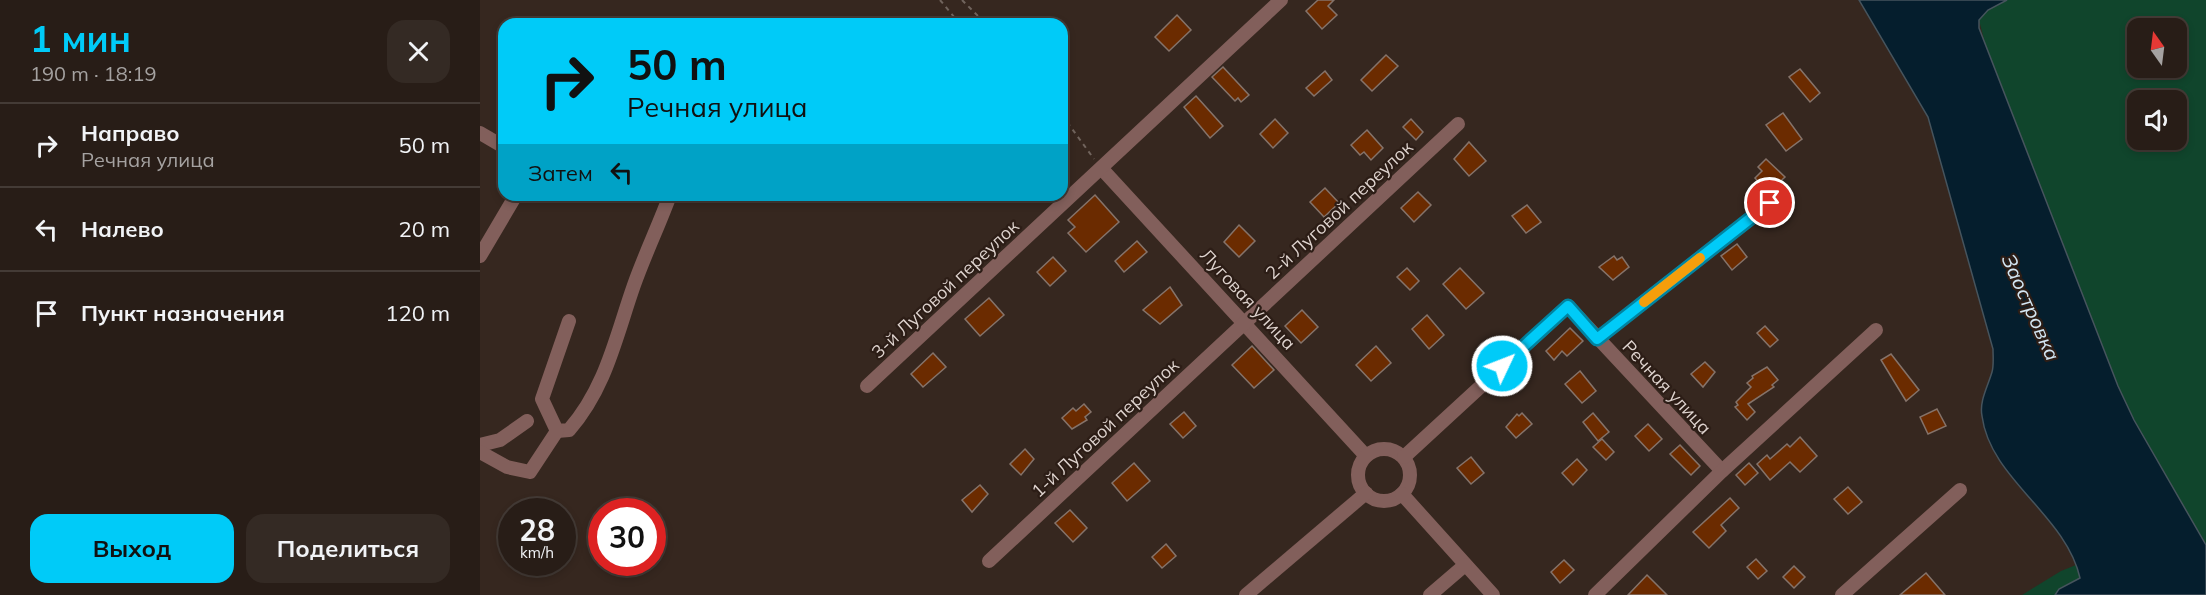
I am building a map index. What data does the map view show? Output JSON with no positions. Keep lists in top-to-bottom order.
{
  "streets": {
    "street": [
      "2-й Луговой переулок",
      "3-й Луговой переулок",
      "Луговая улица",
      "Речная улица",
      "1-й Луговой переулок"
    ]
  },
  "crossings": [
    ["2-й Луговой переулок", "Луговая улица"],
    ["2-й Луговой переулок", "1-й Луговой переулок"],
    ["3-й Луговой переулок", "Луговая улица"],
    ["Луговая улица", "Речная улица"],
    ["Луговая улица", "1-й Луговой переулок"]
  ],
  "water": ["Заостровка"],
  "north": "top",
  "page": {
    "heading": ["1 мин", "190 m · 18:19"],
    "turn": ["50 m", "Речная улица"],
    "list": [
      {
        "name": "Направо",
        "note": "Речная улица",
        "value": "50 m"
      },
      {
        "name": "Налево",
        "value": "20 m"
      },
      {
        "name": "Пункт назначения",
        "value": "120 m"
      }
    ],
    "then": "Затем",
    "speed": "28 km/h",
    "limit": "30",
    "buttons": ["Выход", "Поделиться"]
  }
}
